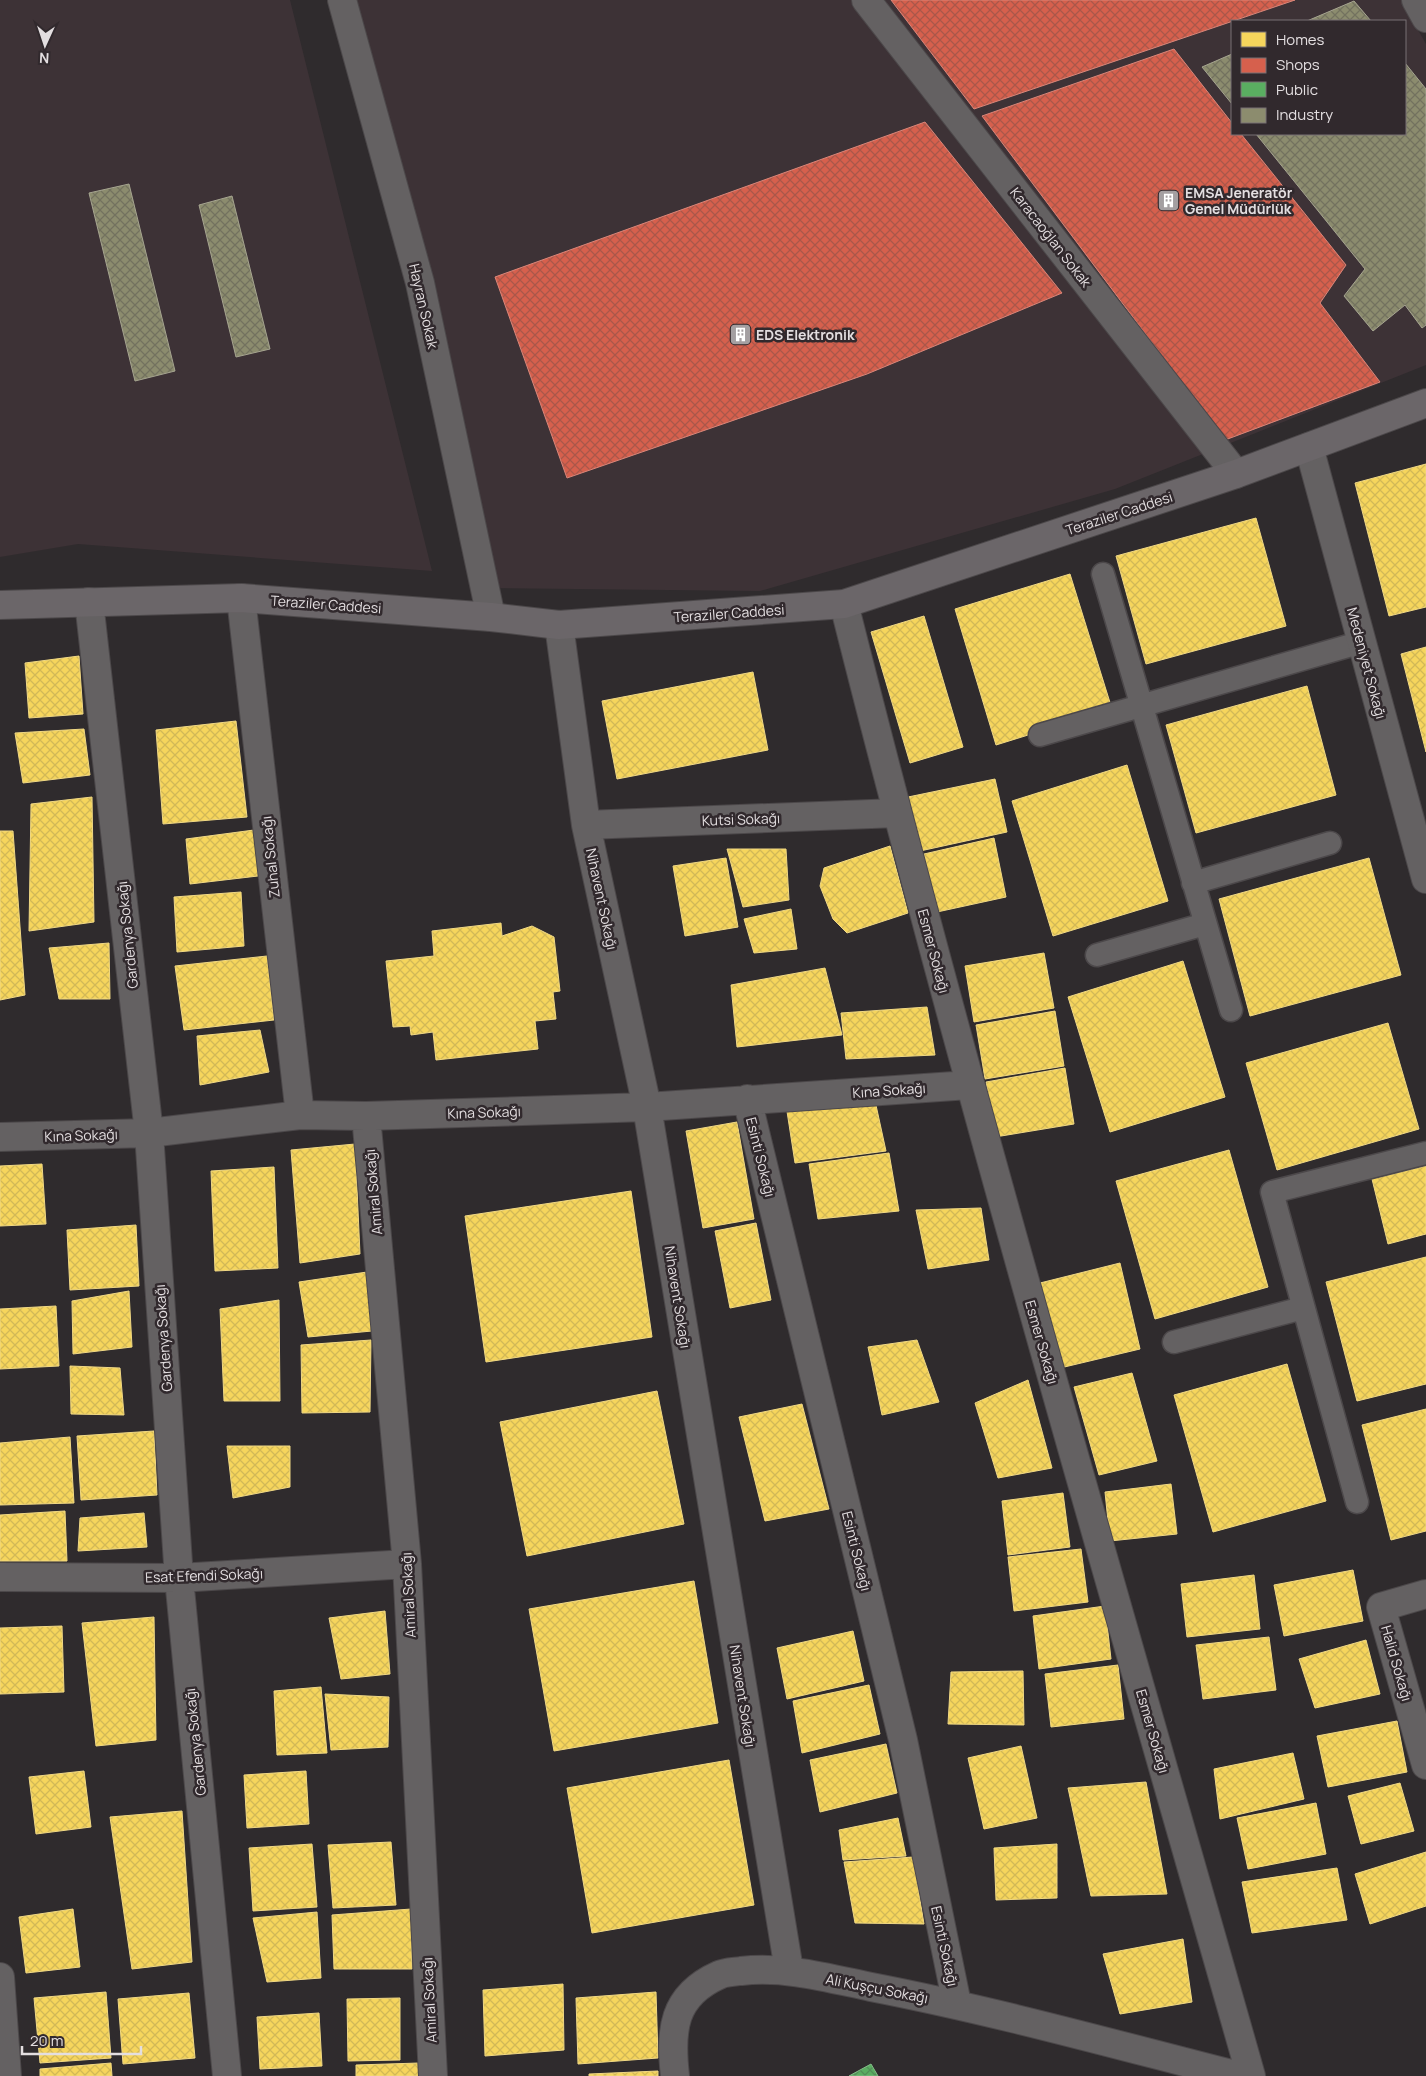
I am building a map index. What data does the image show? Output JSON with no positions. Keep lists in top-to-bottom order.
{
  "streets": {
    "main road": ["Teraziler Caddesi"],
    "street": [
      "Karacaoğlan Sokak",
      "Hayran Sokak",
      "Medeniyet Sokağı",
      "Kutsi Sokağı",
      "Zuhal Sokağı",
      "Nihavent Sokağı",
      "Gardenya Sokağı",
      "Esmer Sokağı",
      "Kına Sokağı",
      "Esinti Sokağı",
      "Amiral Sokağı",
      "Esat Efendi Sokağı",
      "Halid Sokağı",
      "Ali Kuşçu Sokağı"
    ]
  },
  "crossings": [
    ["Karacaoğlan Sokak", "Teraziler Caddesi"],
    ["Hayran Sokak", "Teraziler Caddesi"],
    ["Teraziler Caddesi", "Medeniyet Sokağı"],
    ["Teraziler Caddesi", "Zuhal Sokağı"],
    ["Teraziler Caddesi", "Nihavent Sokağı"],
    ["Teraziler Caddesi", "Gardenya Sokağı"],
    ["Teraziler Caddesi", "Esmer Sokağı"],
    ["Kutsi Sokağı", "Nihavent Sokağı"],
    ["Kutsi Sokağı", "Esmer Sokağı"],
    ["Zuhal Sokağı", "Kına Sokağı"],
    ["Nihavent Sokağı", "Kına Sokağı"],
    ["Nihavent Sokağı", "Ali Kuşçu Sokağı"],
    ["Gardenya Sokağı", "Kına Sokağı"],
    ["Gardenya Sokağı", "Esat Efendi Sokağı"],
    ["Esmer Sokağı", "Kına Sokağı"],
    ["Kına Sokağı", "Esinti Sokağı"],
    ["Kına Sokağı", "Amiral Sokağı"],
    ["Esinti Sokağı", "Ali Kuşçu Sokağı"],
    ["Amiral Sokağı", "Esat Efendi Sokağı"]
  ],
  "places": {
    "building": ["EMSA Jeneratör Genel Müdürlük", "EDS Elektronik"]
  },
  "legend": [
    "Homes",
    "Shops",
    "Public",
    "Industry"
  ],
  "scale_bar": "20 m",
  "north": "bottom"
}
